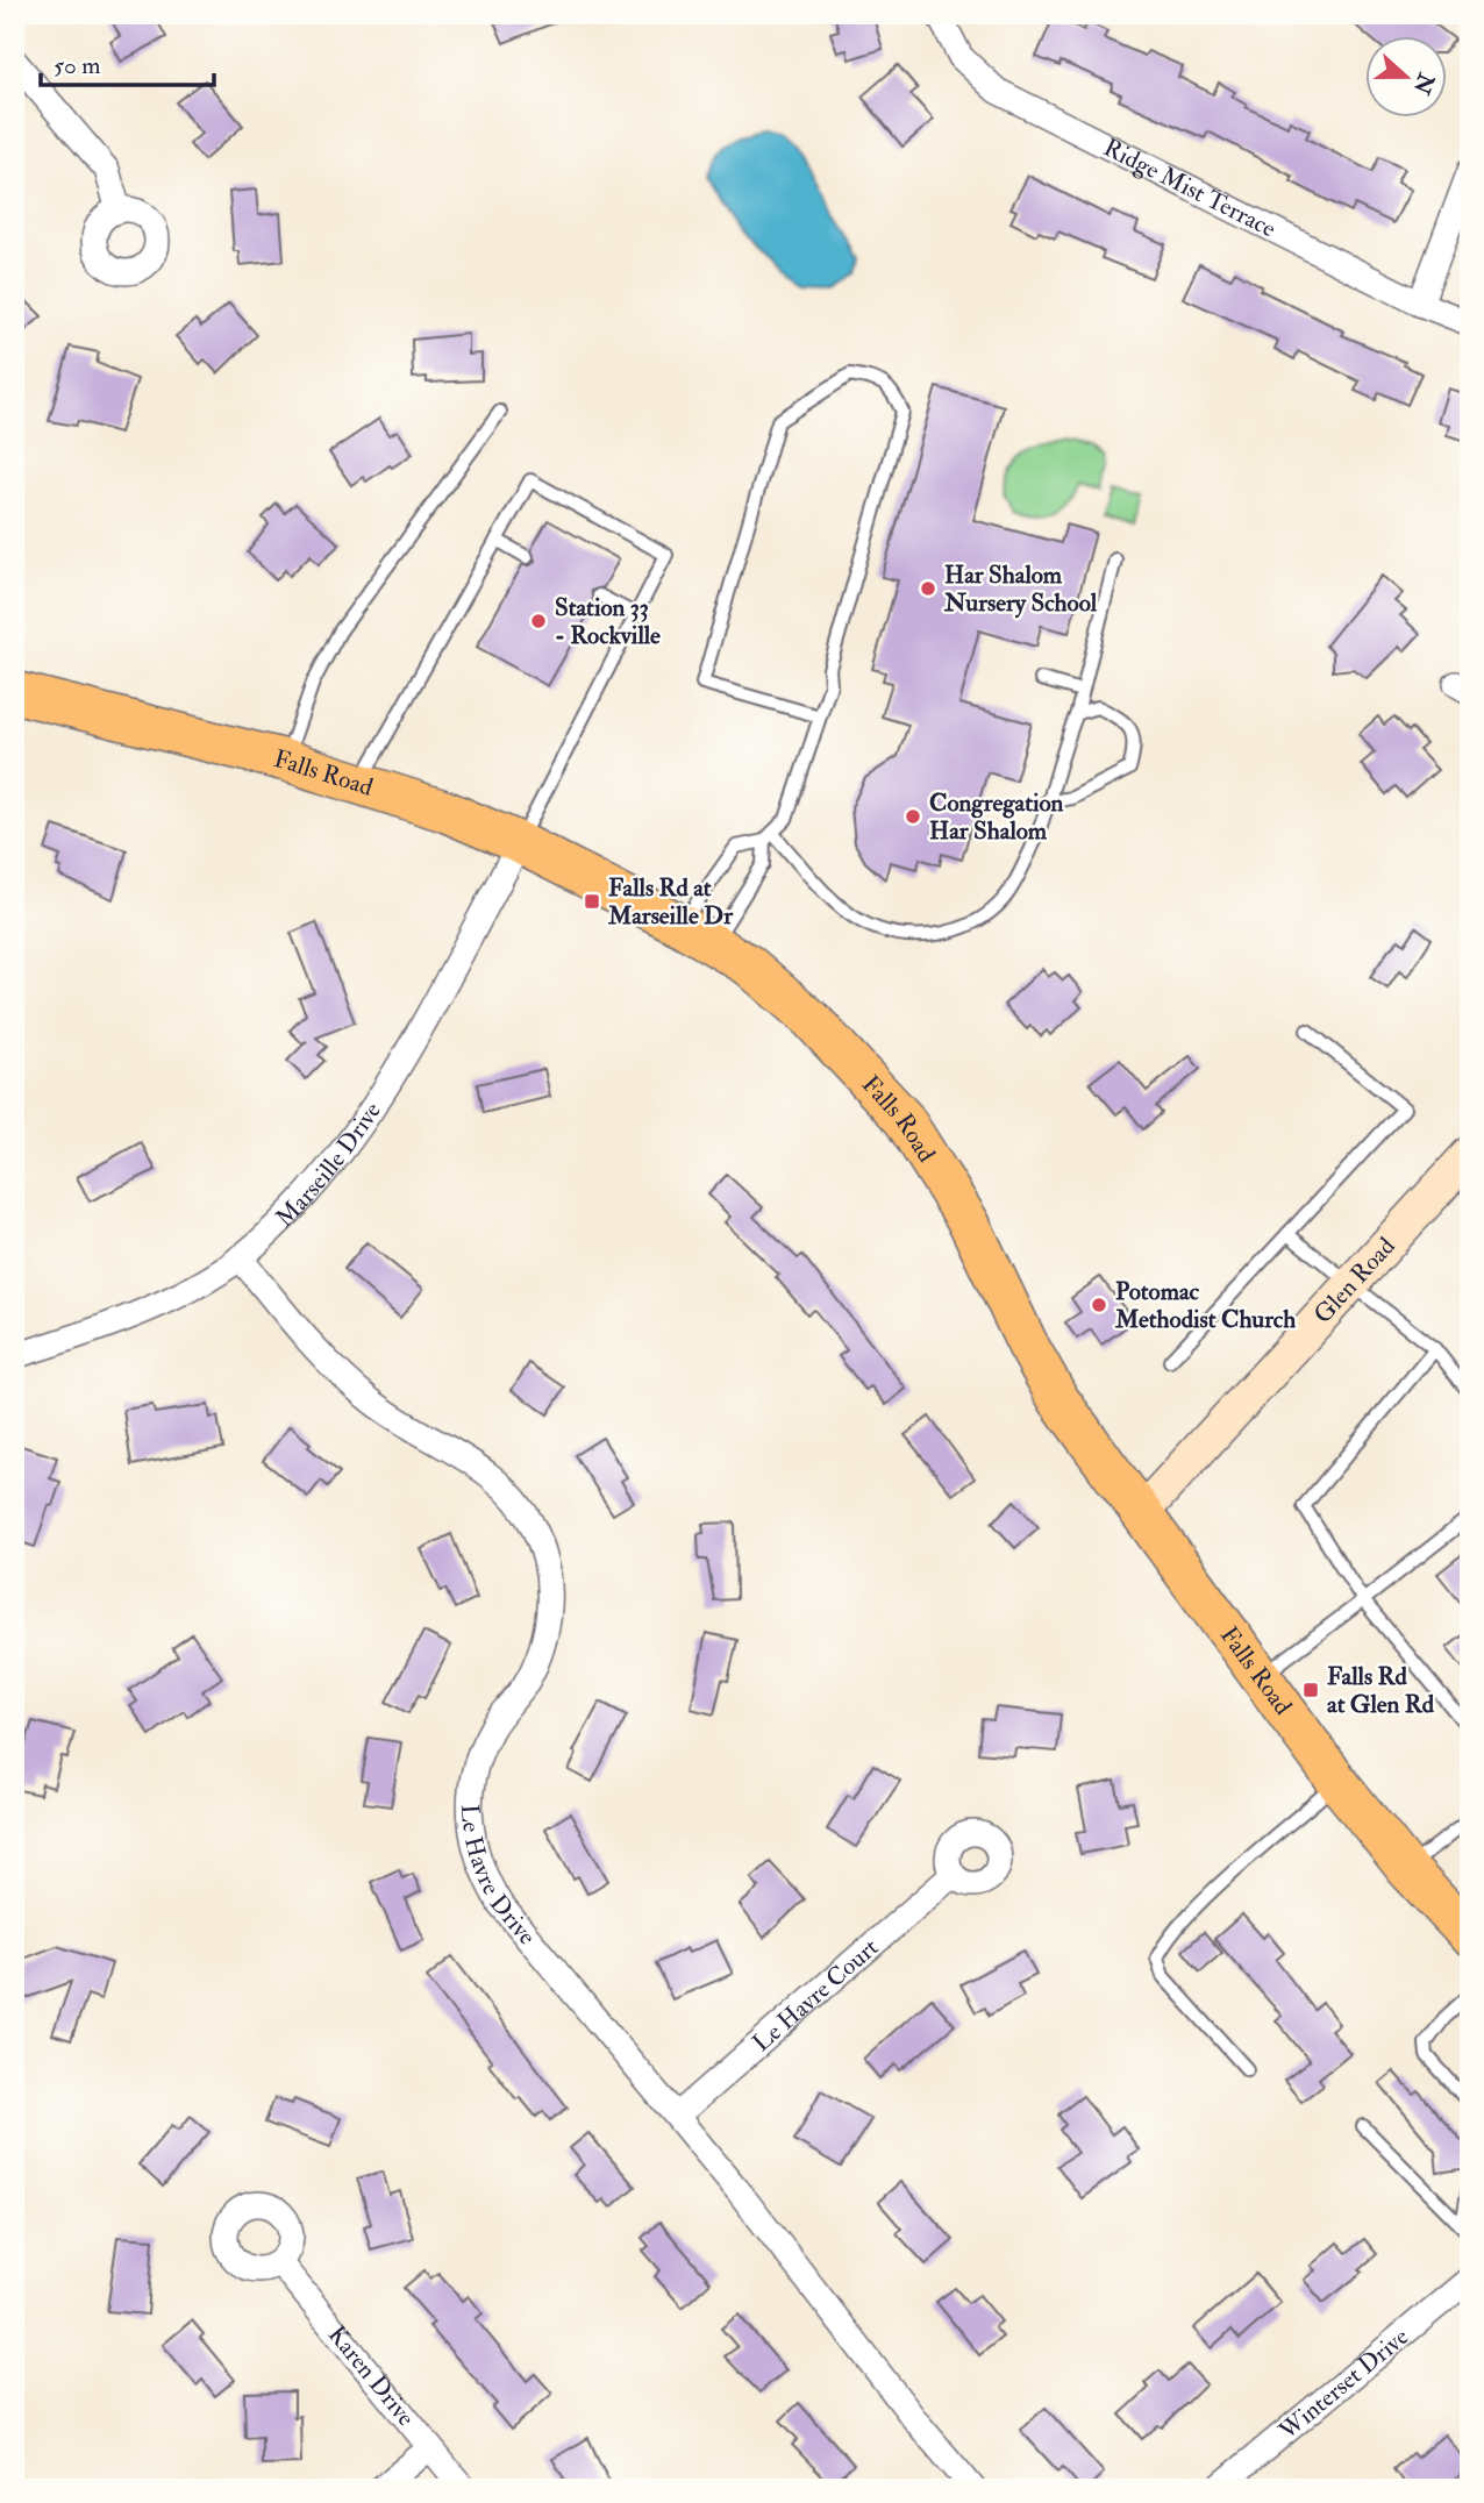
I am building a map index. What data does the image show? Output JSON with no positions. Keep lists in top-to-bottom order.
{
  "streets": {
    "main road": ["Falls Road", "Glen Road"],
    "street": [
      "Ridge Mist Terrace",
      "Marseille Drive",
      "Le Havre Drive",
      "Le Havre Court",
      "Karen Drive",
      "Winterset Drive"
    ]
  },
  "crossings": [
    ["Falls Road", "Marseille Drive"],
    ["Falls Road", "Glen Road"],
    ["Marseille Drive", "Le Havre Drive"],
    ["Le Havre Drive", "Le Havre Court"]
  ],
  "places": {
    "other": [
      "Har Shalom Nursery School",
      "Station 33 - Rockville",
      "Congregation Har Shalom",
      "Potomac Methodist Church"
    ],
    "transit": ["Falls Rd at Marseille Dr", "Falls Rd at Glen Rd"]
  },
  "scale_bar": "50 m",
  "north": "right"
}
